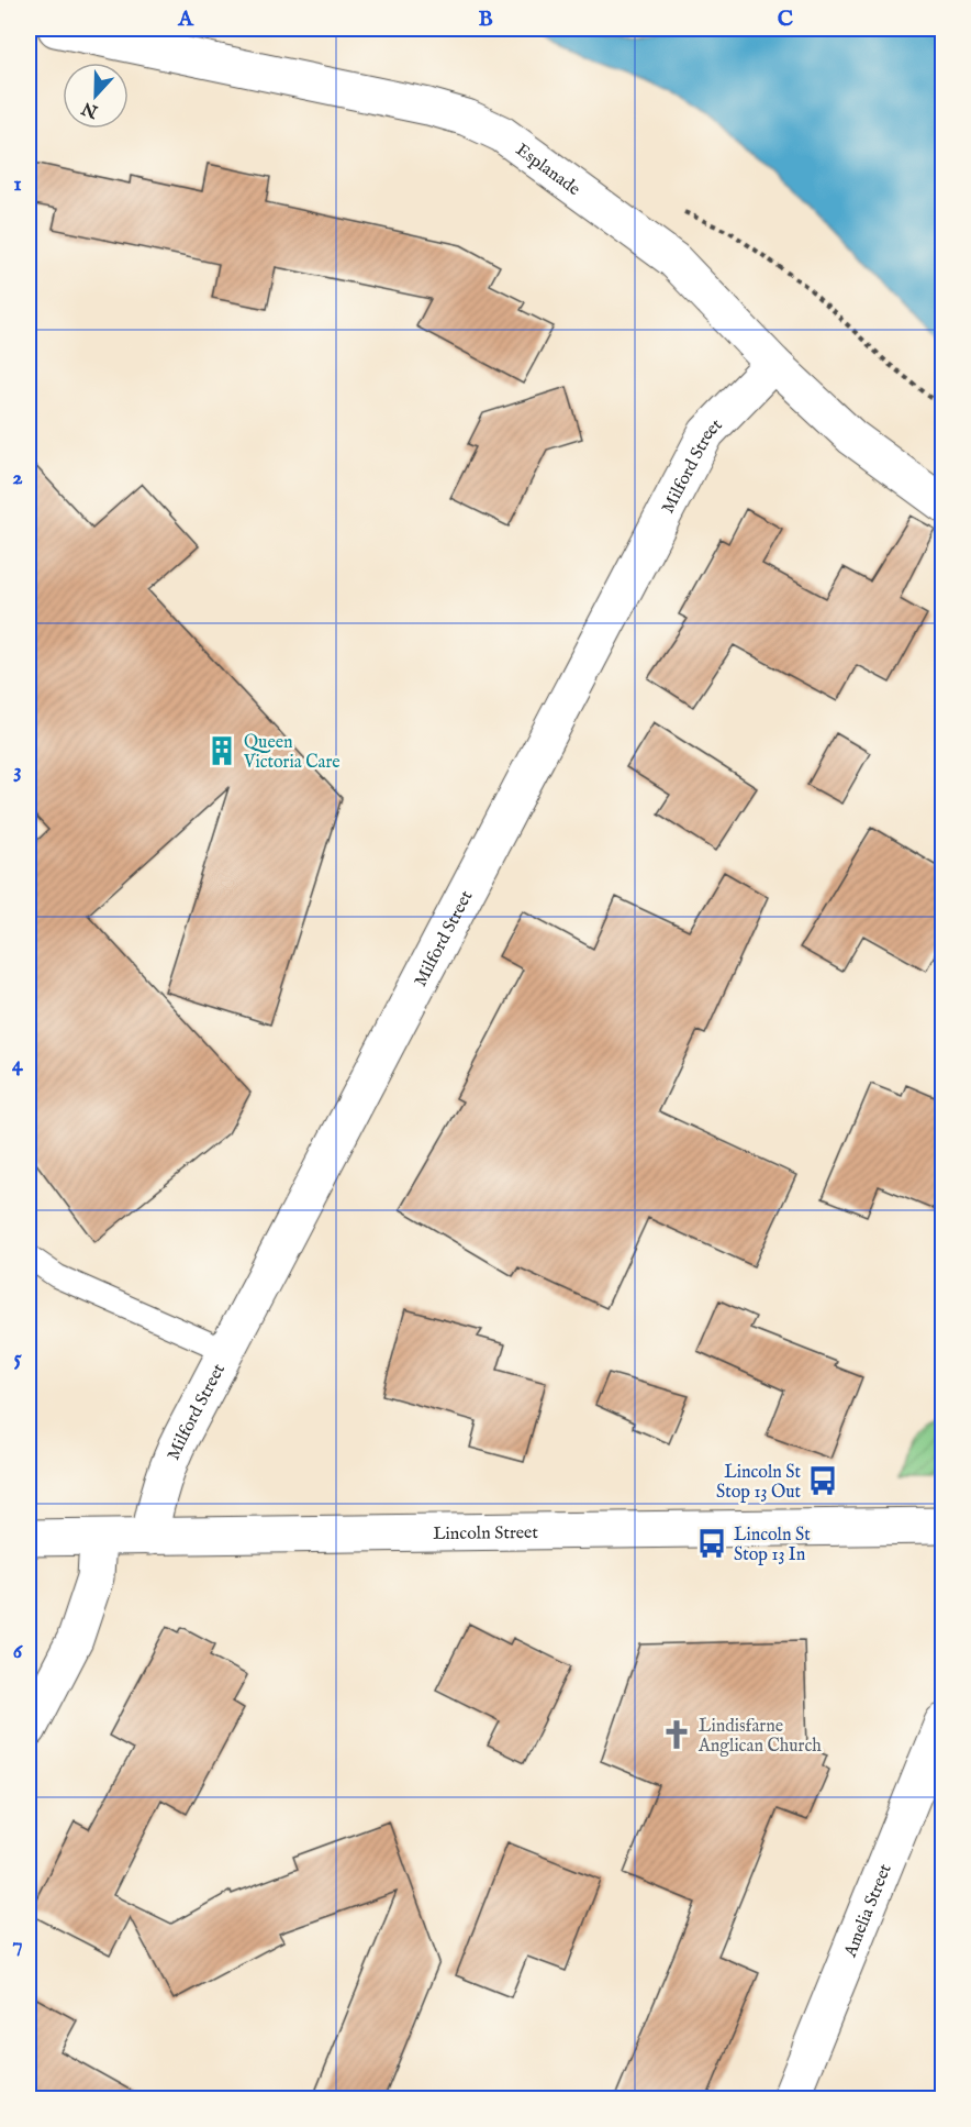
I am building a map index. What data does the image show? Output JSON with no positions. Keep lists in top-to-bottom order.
{
  "streets": {
    "street": [
      "Esplanade",
      "Milford Street",
      "Lincoln Street",
      "Amelia Street"
    ]
  },
  "crossings": [
    ["Esplanade", "Milford Street"],
    ["Milford Street", "Lincoln Street"]
  ],
  "places": {
    "building": ["Queen Victoria Care"],
    "bus stop": ["Lincoln St Stop 13 Out", "Lincoln St Stop 13 In"],
    "church": ["Lindisfarne Anglican Church"]
  },
  "north": "bottom",
  "grid": {
    "columns": ["A", "B", "C"],
    "rows": [
      "1",
      "2",
      "3",
      "4",
      "5",
      "6",
      "7"
    ]
  }
}
